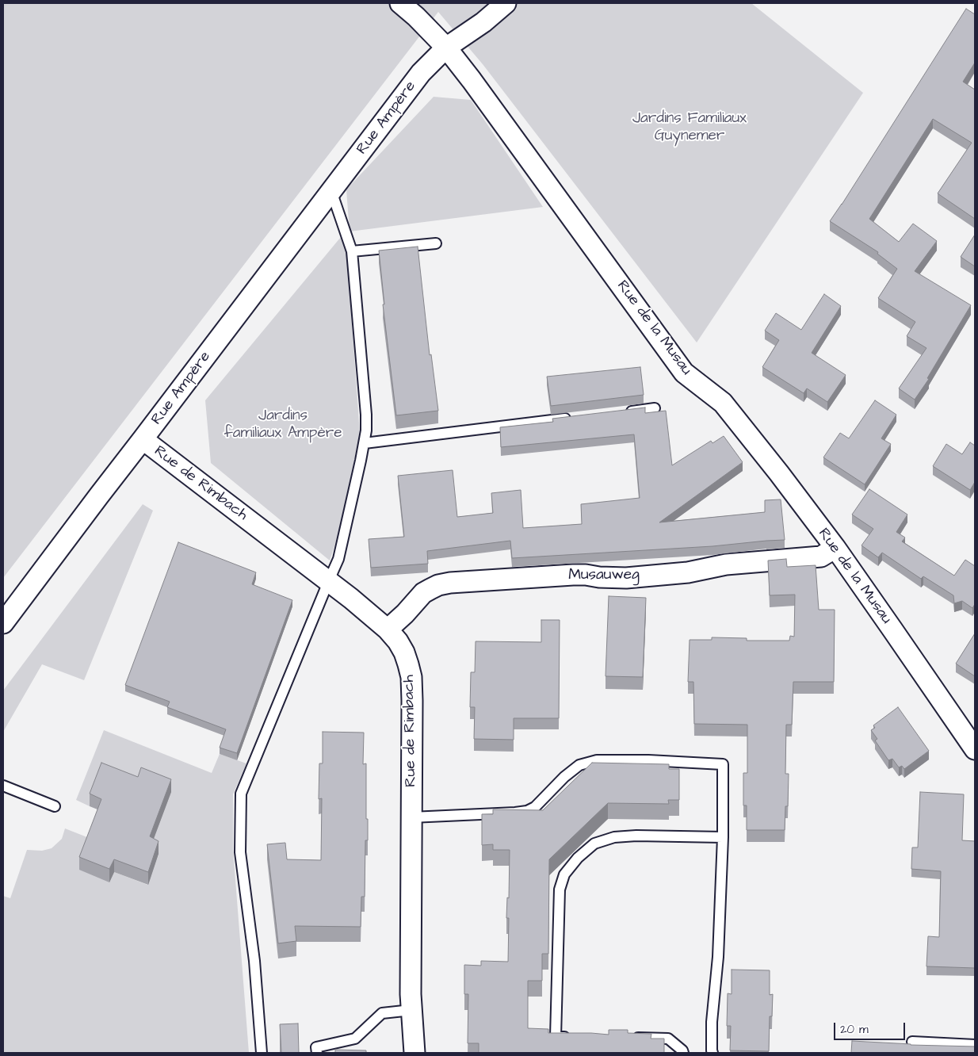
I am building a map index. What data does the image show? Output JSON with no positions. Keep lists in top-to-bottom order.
{
  "streets": {
    "street": [
      "Rue Ampère",
      "Rue de la Musau",
      "Rue de Rimbach",
      "Musauweg"
    ]
  },
  "crossings": [
    ["Rue Ampère", "Rue de la Musau"],
    ["Rue Ampère", "Rue de Rimbach"],
    ["Rue de la Musau", "Musauweg"],
    ["Rue de Rimbach", "Musauweg"]
  ],
  "parks": ["Jardins Familiaux Guynemer", "Jardins familiaux Ampère"],
  "scale_bar": "20 m"
}
